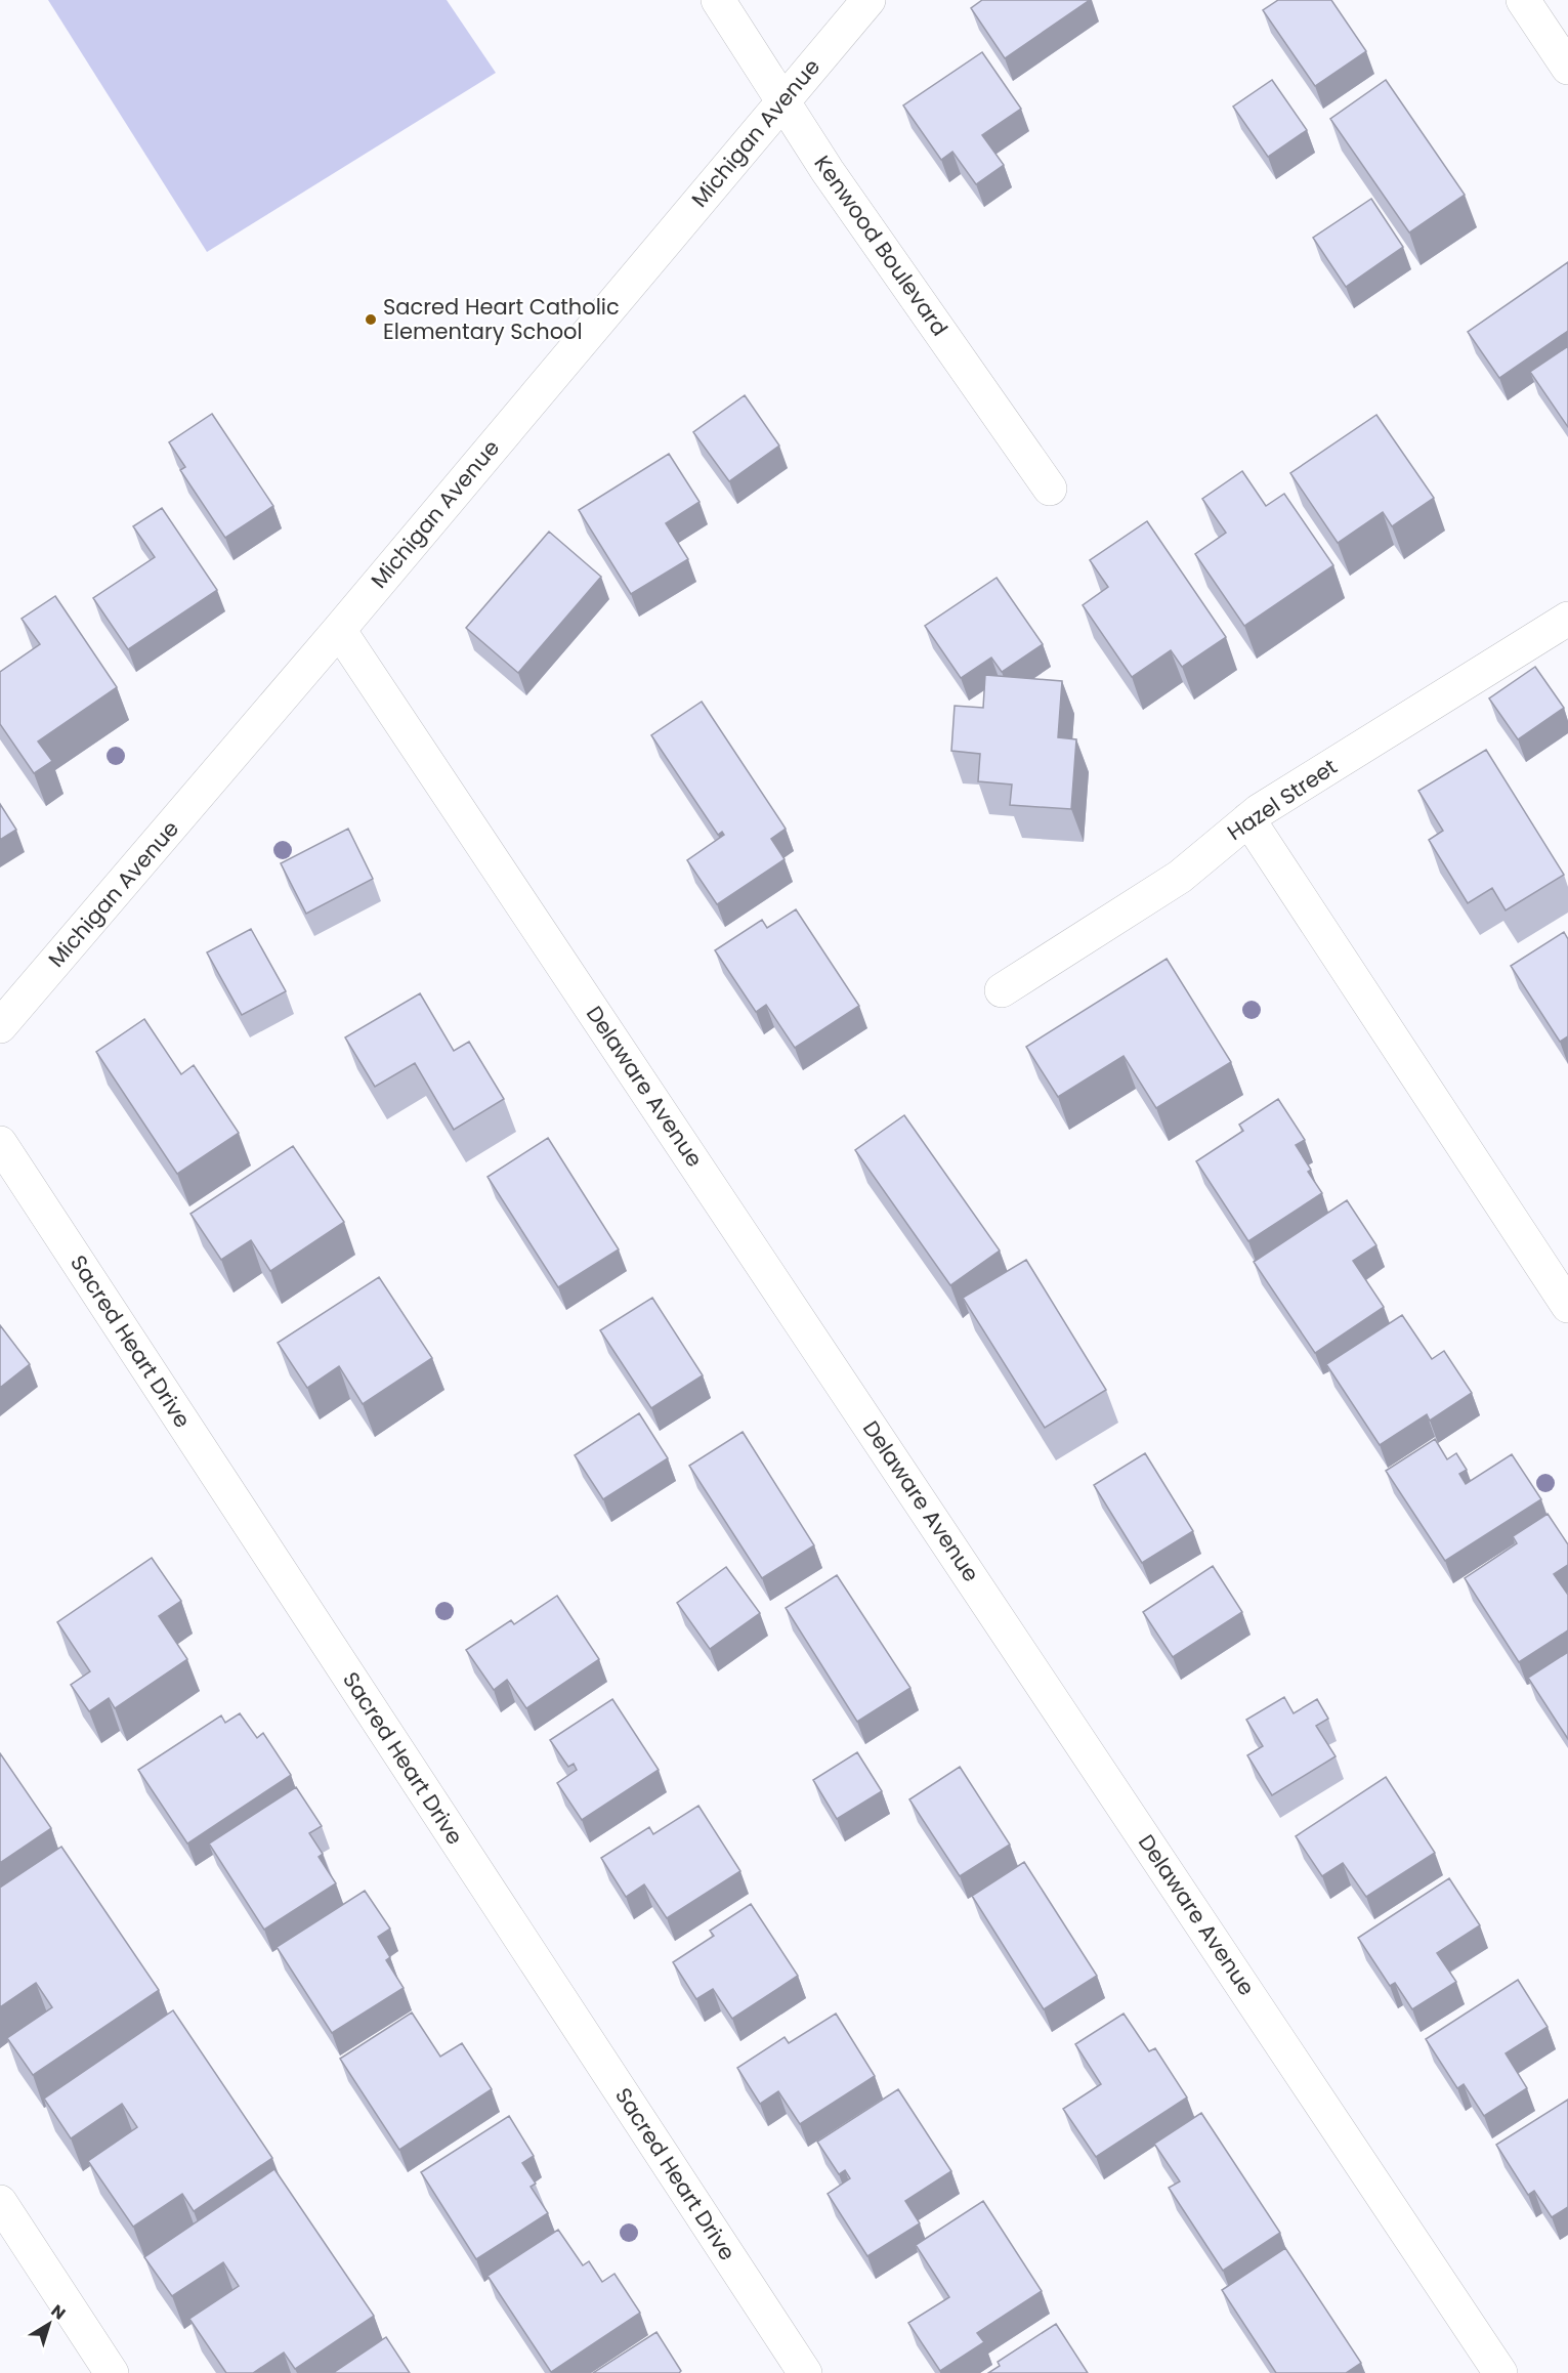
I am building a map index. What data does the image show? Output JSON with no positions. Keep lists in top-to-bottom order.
{
  "streets": {
    "street": [
      "Michigan Avenue",
      "Kenwood Boulevard",
      "Hazel Street",
      "Delaware Avenue",
      "Sacred Heart Drive"
    ]
  },
  "crossings": [
    ["Michigan Avenue", "Kenwood Boulevard"],
    ["Michigan Avenue", "Delaware Avenue"]
  ],
  "places": ["Sacred Heart Catholic Elementary School"],
  "north": "top right"
}
